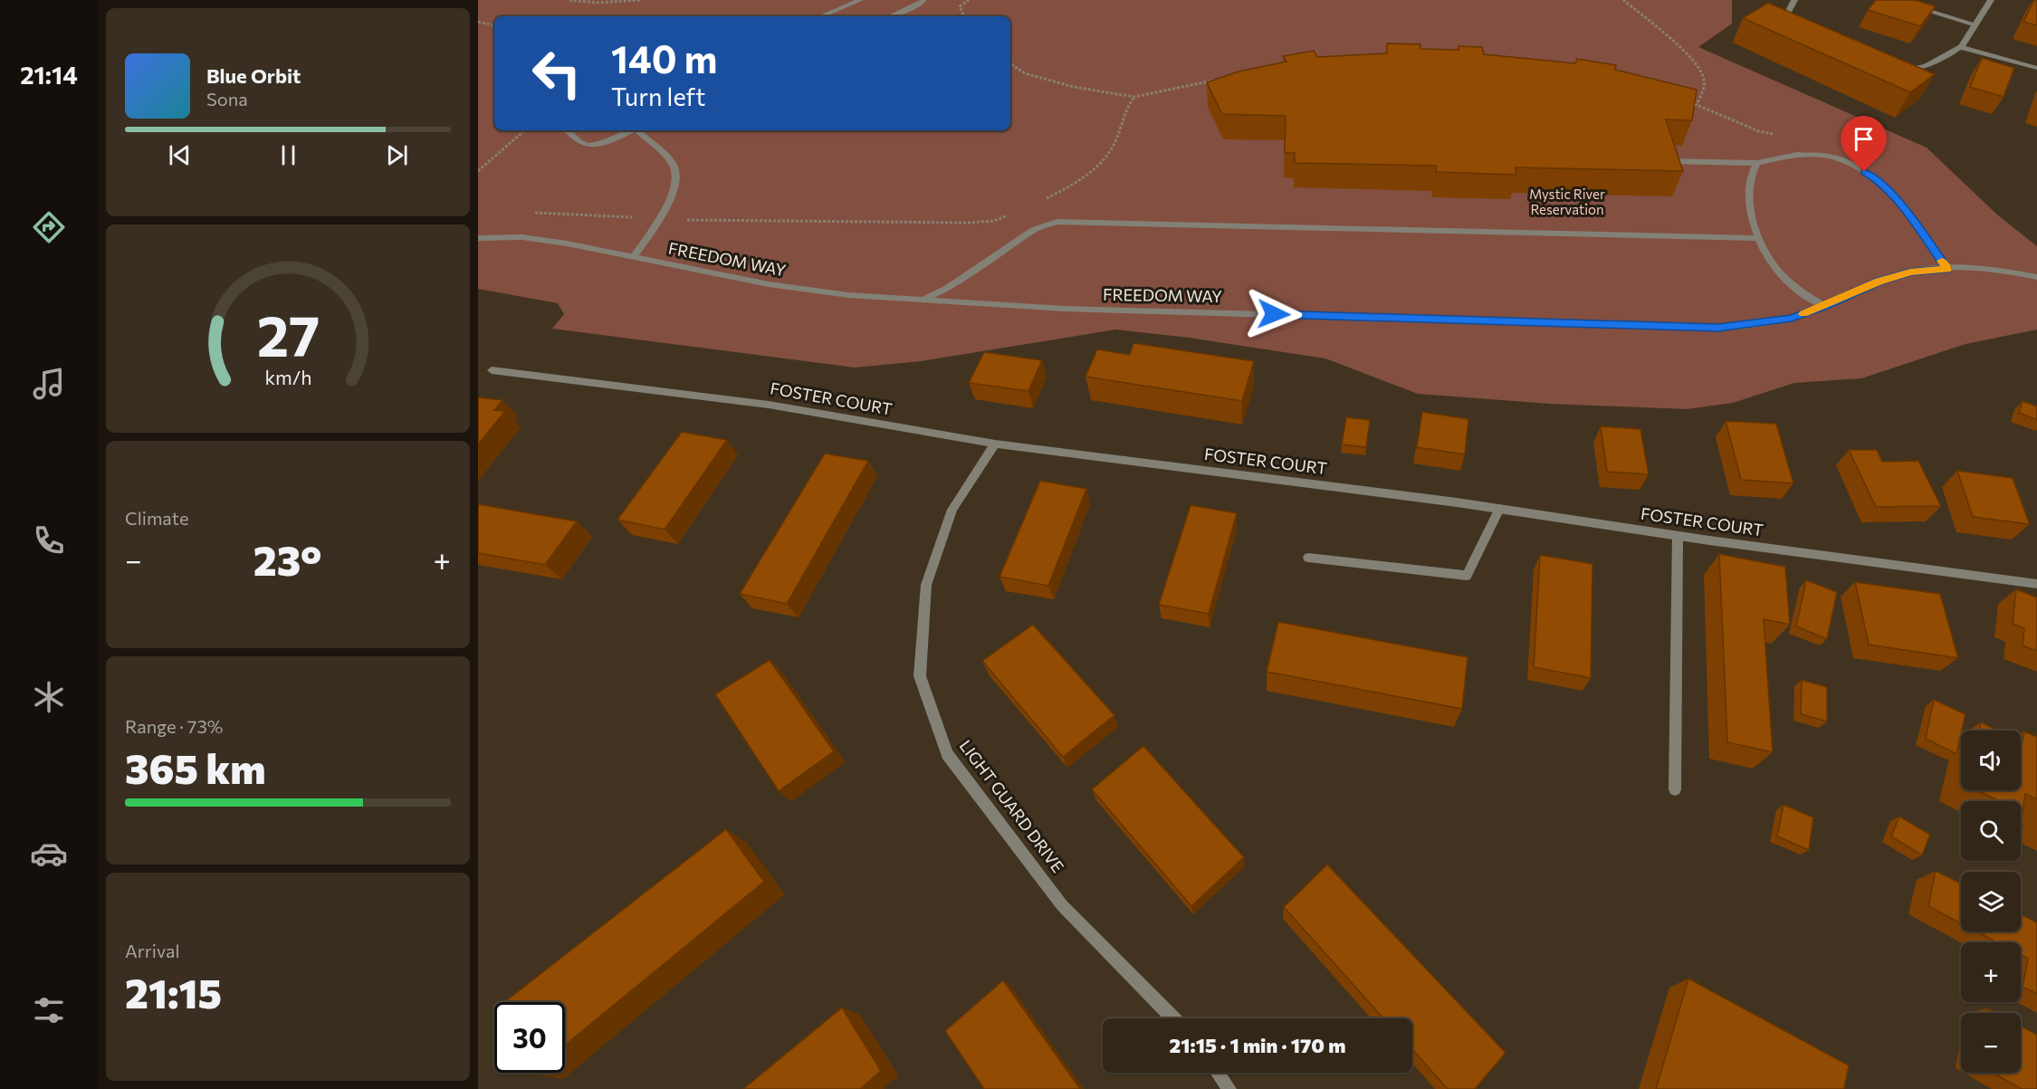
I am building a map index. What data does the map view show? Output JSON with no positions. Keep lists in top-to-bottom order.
{
  "streets": {
    "street": ["FREEDOM WAY", "FOSTER COURT", "LIGHT GUARD DRIVE"]
  },
  "crossings": [
    ["FOSTER COURT", "LIGHT GUARD DRIVE"]
  ],
  "parks": ["Mystic River Reservation"],
  "page": {
    "tabs": "21:14",
    "turn": ["140 m", "Turn left"],
    "song": ["Blue Orbit", "Sona"],
    "tile": [
      "Climate",
      ["Range · 73%", "365 km"],
      ["Arrival", "21:15"]
    ],
    "heat": ["−", "23°", "+"],
    "map_buttons": ["+", "−"],
    "limit": "30",
    "trip": "21:15 · 1 min · 170 m",
    "gauge": ["27", "km/h"]
  }
}
